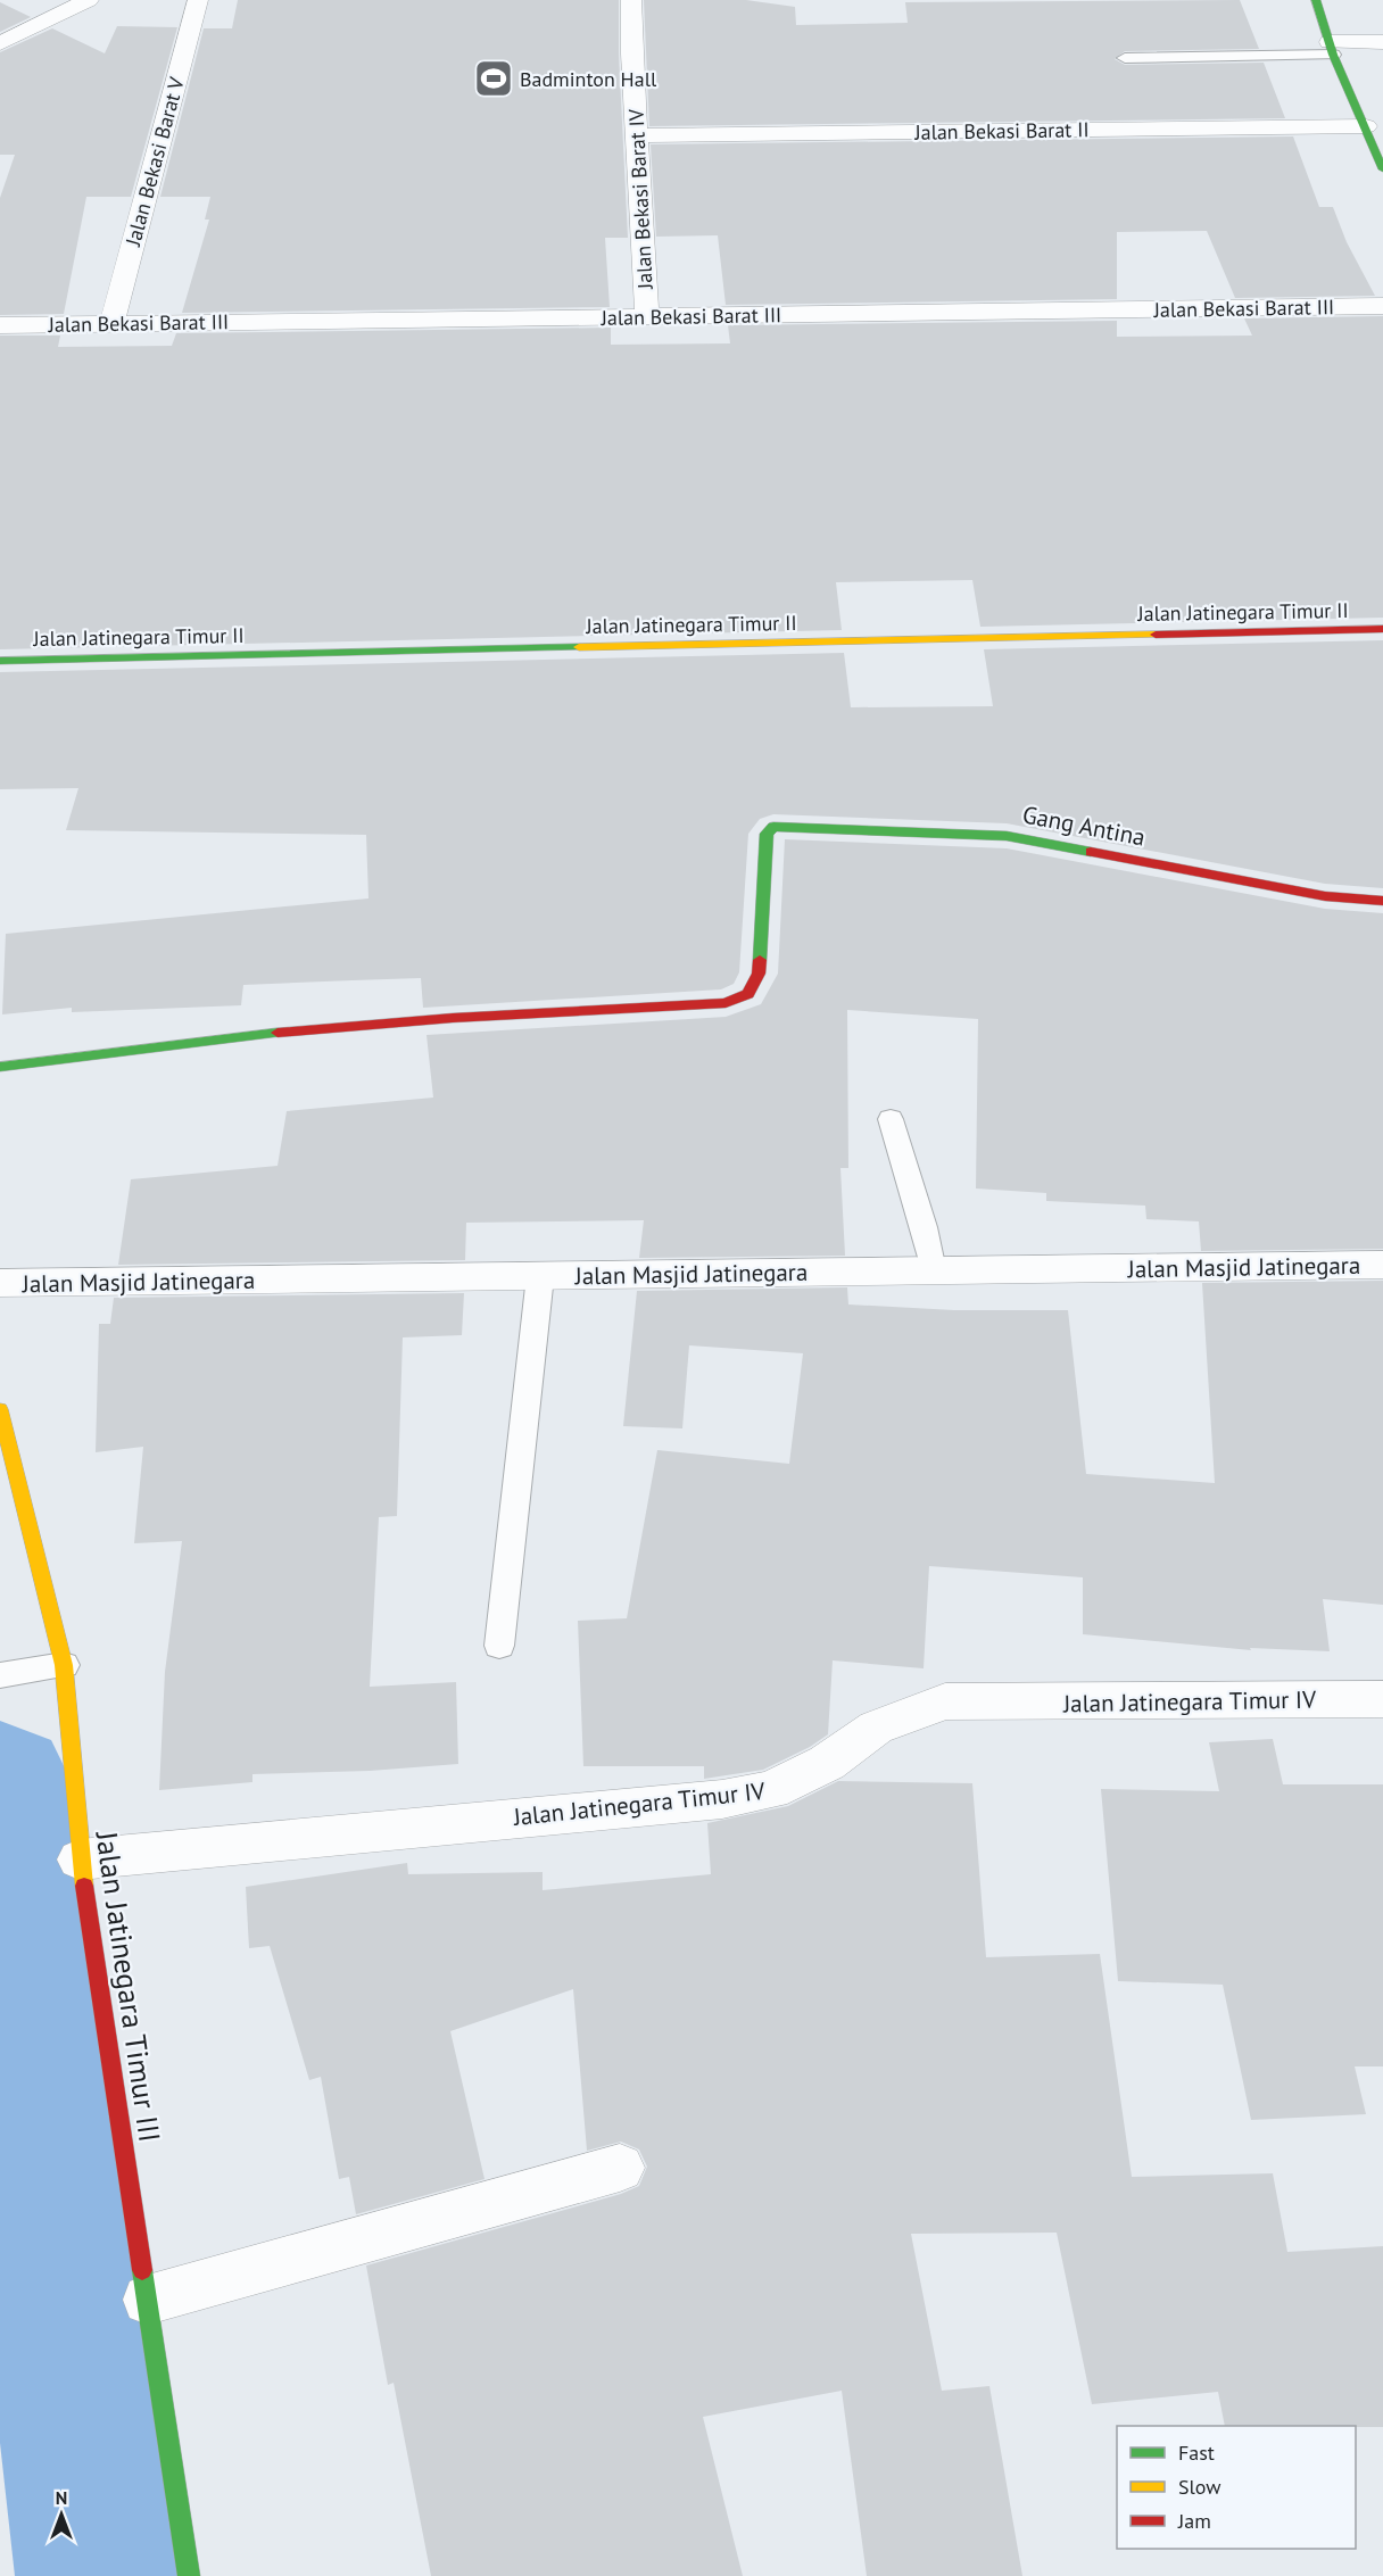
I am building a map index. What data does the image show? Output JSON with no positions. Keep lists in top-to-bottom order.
{
  "streets": {
    "street": [
      "Jalan Bekasi Barat II",
      "Jalan Bekasi Barat V",
      "Jalan Bekasi Barat IV",
      "Jalan Bekasi Barat III",
      "Jalan Jatinegara Timur II",
      "Gang Antina",
      "Jalan Masjid Jatinegara",
      "Jalan Jatinegara Timur IV",
      "Jalan Jatinegara Timur III"
    ]
  },
  "crossings": [
    ["Jalan Bekasi Barat II", "Jalan Bekasi Barat IV"],
    ["Jalan Bekasi Barat V", "Jalan Bekasi Barat III"],
    ["Jalan Bekasi Barat IV", "Jalan Bekasi Barat III"],
    ["Jalan Jatinegara Timur IV", "Jalan Jatinegara Timur III"]
  ],
  "places": {
    "sports": ["Badminton Hall"]
  },
  "legend": ["Fast", "Slow", "Jam"],
  "north": "top"
}
